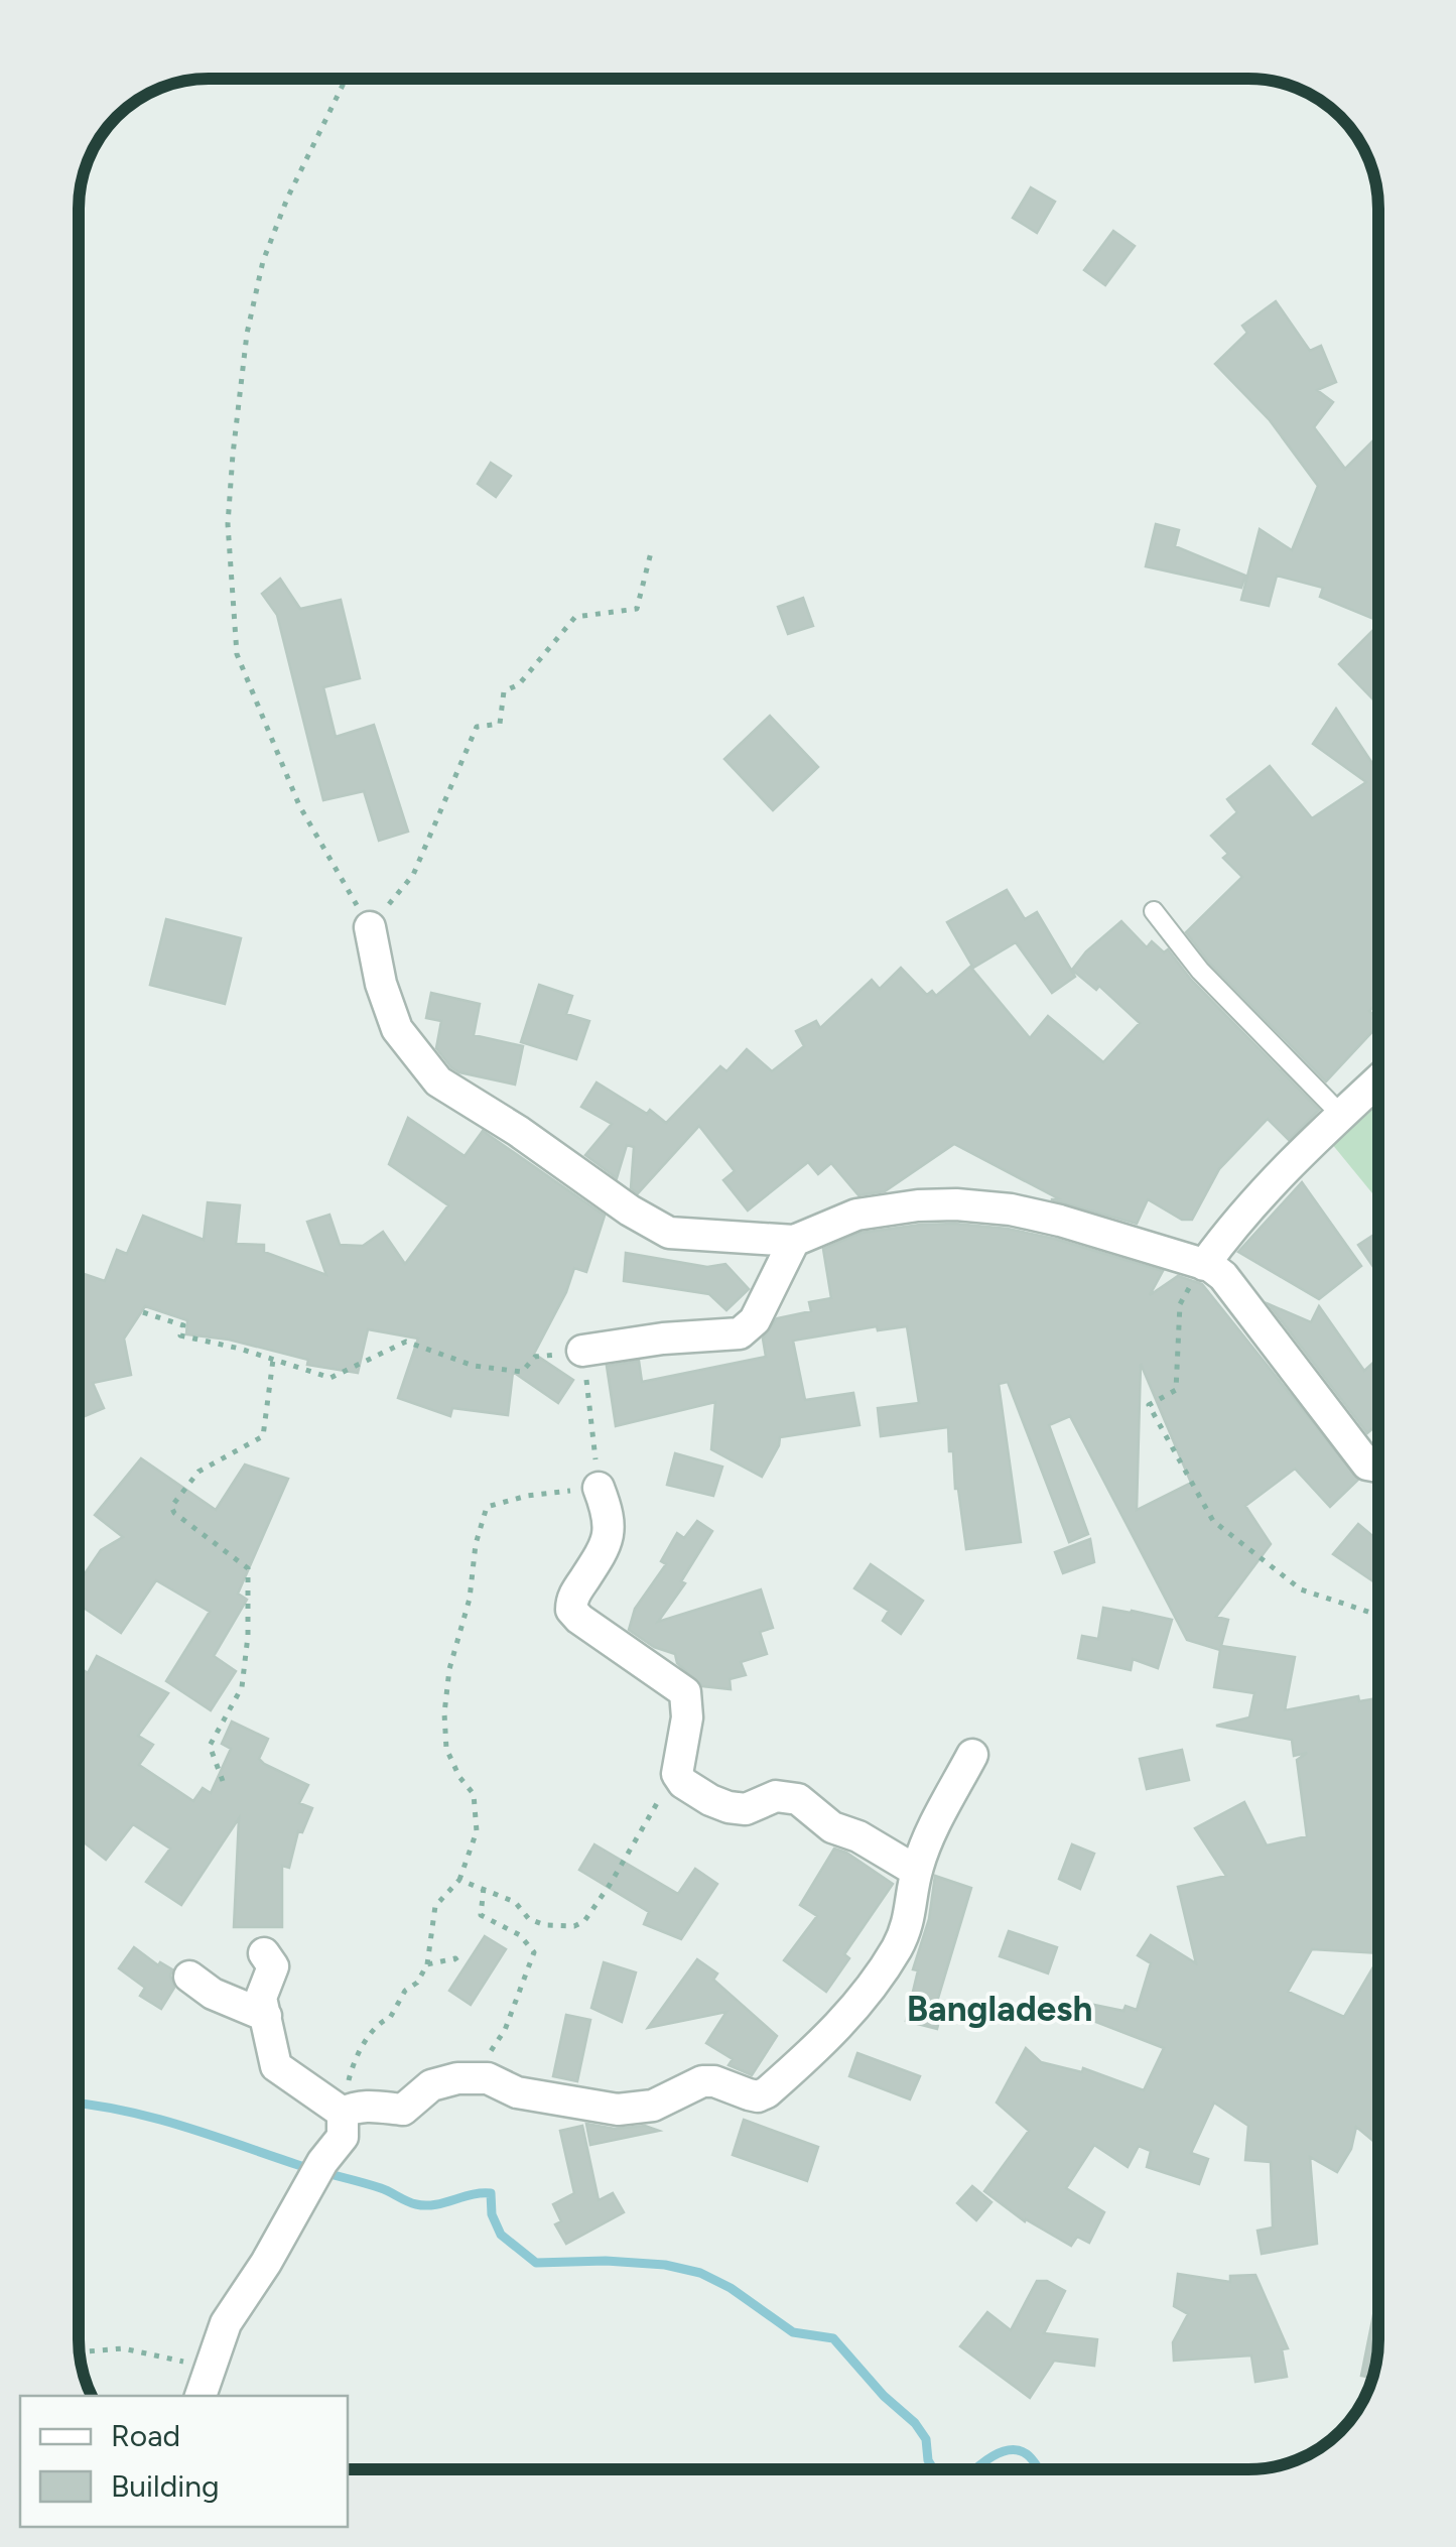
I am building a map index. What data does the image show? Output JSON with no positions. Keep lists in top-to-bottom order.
{
  "districts": ["Bangladesh"],
  "legend": ["Road", "Building"]
}
